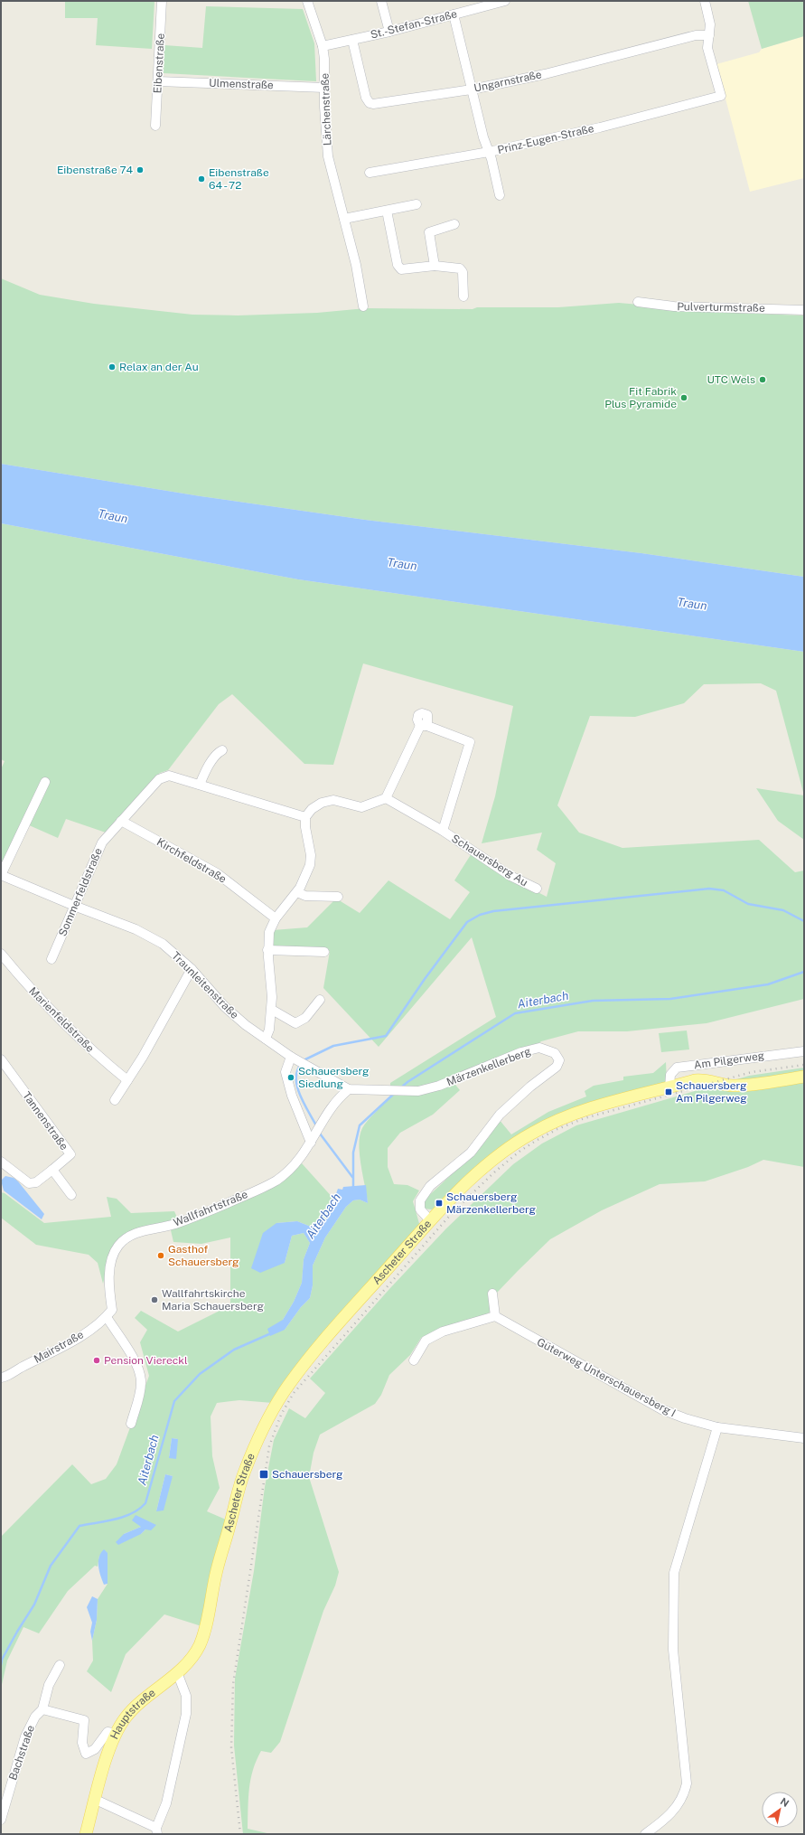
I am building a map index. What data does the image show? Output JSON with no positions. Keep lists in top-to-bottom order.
{
  "streets": {
    "main road": ["Ascheter Straße", "Hauptstraße"],
    "street": [
      "St.-Stefan-Straße",
      "Eibenstraße",
      "Ungarnstraße",
      "Ulmenstraße",
      "Lärchenstraße",
      "Prinz-Eugen-Straße",
      "Pulverturmstraße",
      "Kirchfeldstraße",
      "Schauersberg Au",
      "Sommerfeldstraße",
      "Traunleitenstraße",
      "Marienfeldstraße",
      "Am Pilgerweg",
      "Märzenkellerberg",
      "Tannenstraße",
      "Wallfahrtstraße",
      "Mairstraße",
      "Güterweg Unterschauersberg I",
      "Bachstraße"
    ]
  },
  "crossings": [
    ["St.-Stefan-Straße", "Ungarnstraße"],
    ["St.-Stefan-Straße", "Lärchenstraße"],
    ["Eibenstraße", "Ulmenstraße"],
    ["Ungarnstraße", "Prinz-Eugen-Straße"],
    ["Ulmenstraße", "Lärchenstraße"],
    ["Kirchfeldstraße", "Sommerfeldstraße"],
    ["Sommerfeldstraße", "Traunleitenstraße"],
    ["Traunleitenstraße", "Märzenkellerberg"],
    ["Traunleitenstraße", "Wallfahrtstraße"],
    ["Am Pilgerweg", "Ascheter Straße"],
    ["Märzenkellerberg", "Ascheter Straße"],
    ["Wallfahrtstraße", "Mairstraße"],
    ["Ascheter Straße", "Hauptstraße"]
  ],
  "water": ["Traun", "Aiterbach"],
  "places": {
    "other": [
      "Eibenstraße 74",
      "Eibenstraße 64 - 72",
      "Relax an der Au",
      "UTC Wels",
      "Fit Fabrik Plus Pyramide",
      "Schauersberg Siedlung",
      "Gasthof Schauersberg",
      "Wallfahrtskirche Maria Schauersberg",
      "Pension Viereckl"
    ],
    "transit": ["Schauersberg Am Pilgerweg", "Schauersberg Märzenkellerberg", "Schauersberg"]
  },
  "north": "top right"
}
